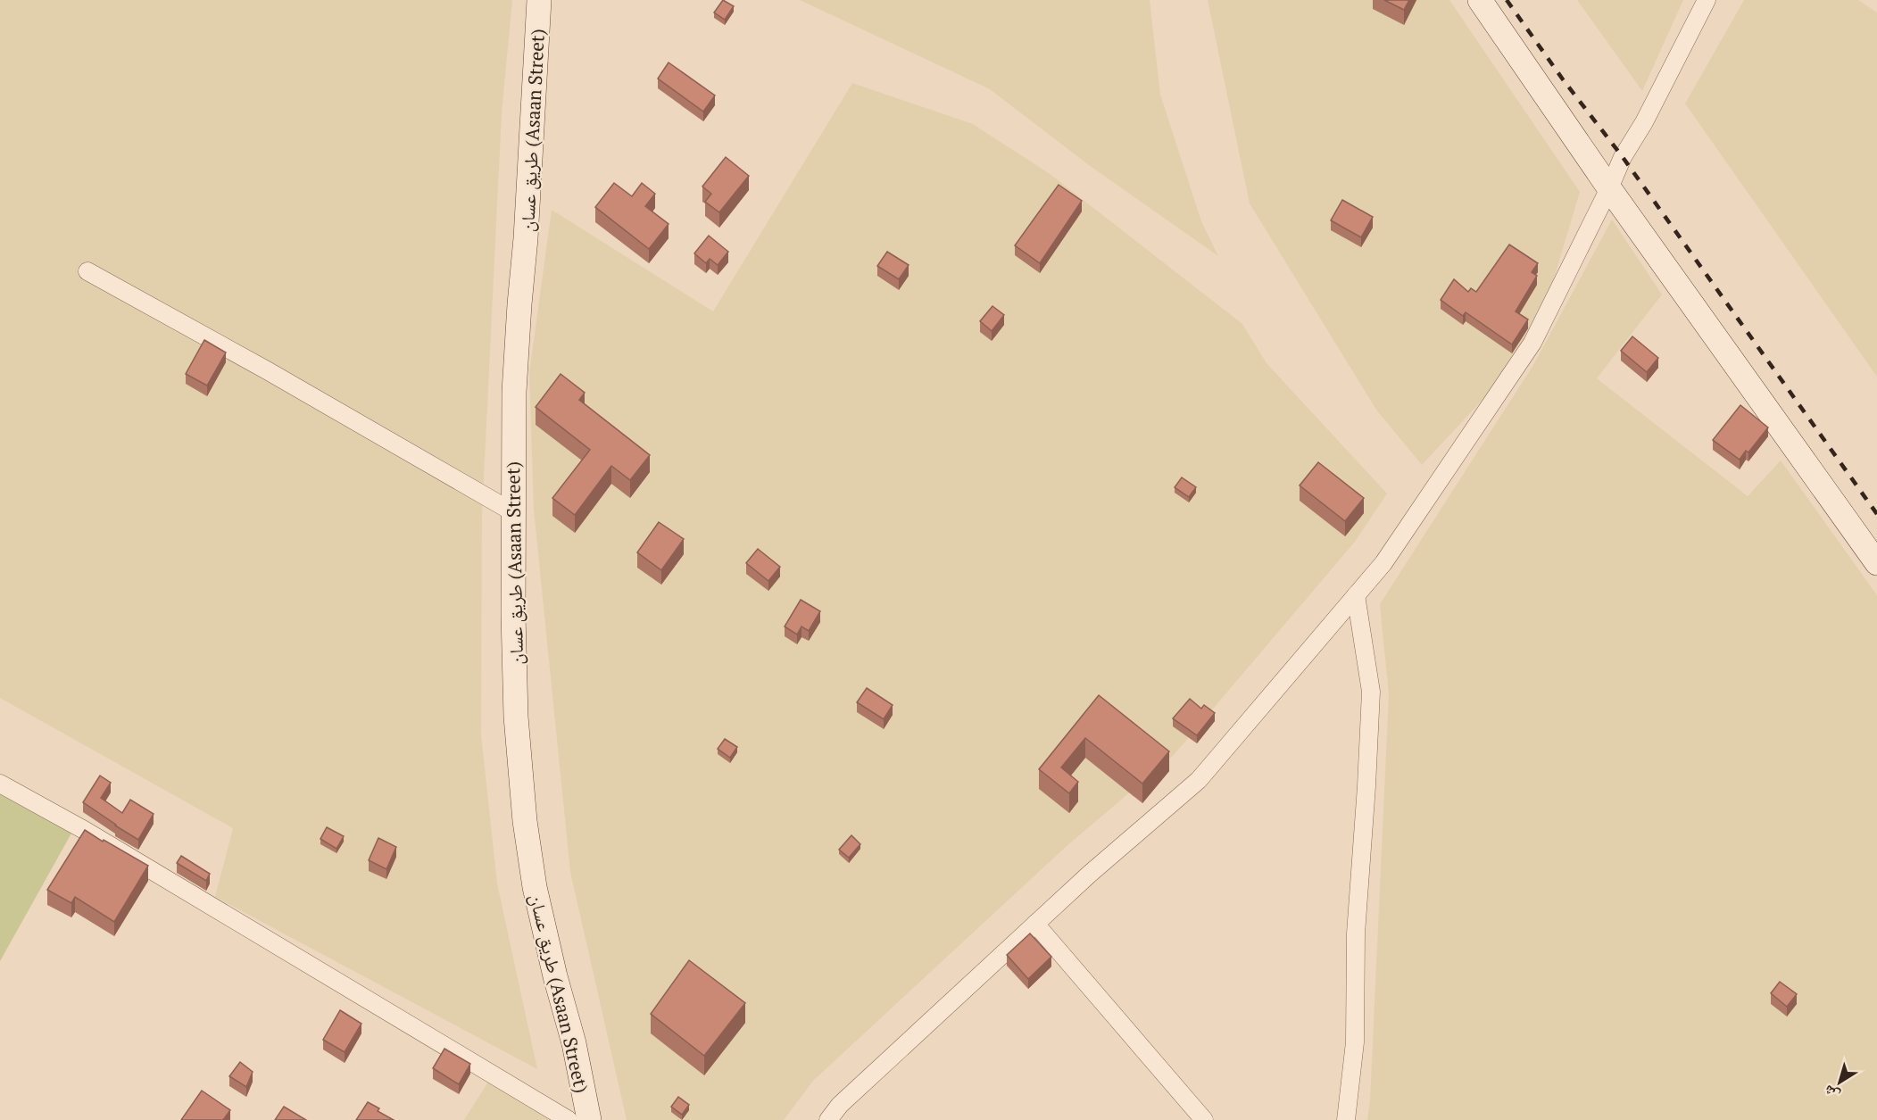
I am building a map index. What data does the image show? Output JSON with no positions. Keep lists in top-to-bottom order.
{
  "streets": {
    "street": ["طريق عسان (Asaan Street)"]
  },
  "north": "bottom left"
}
